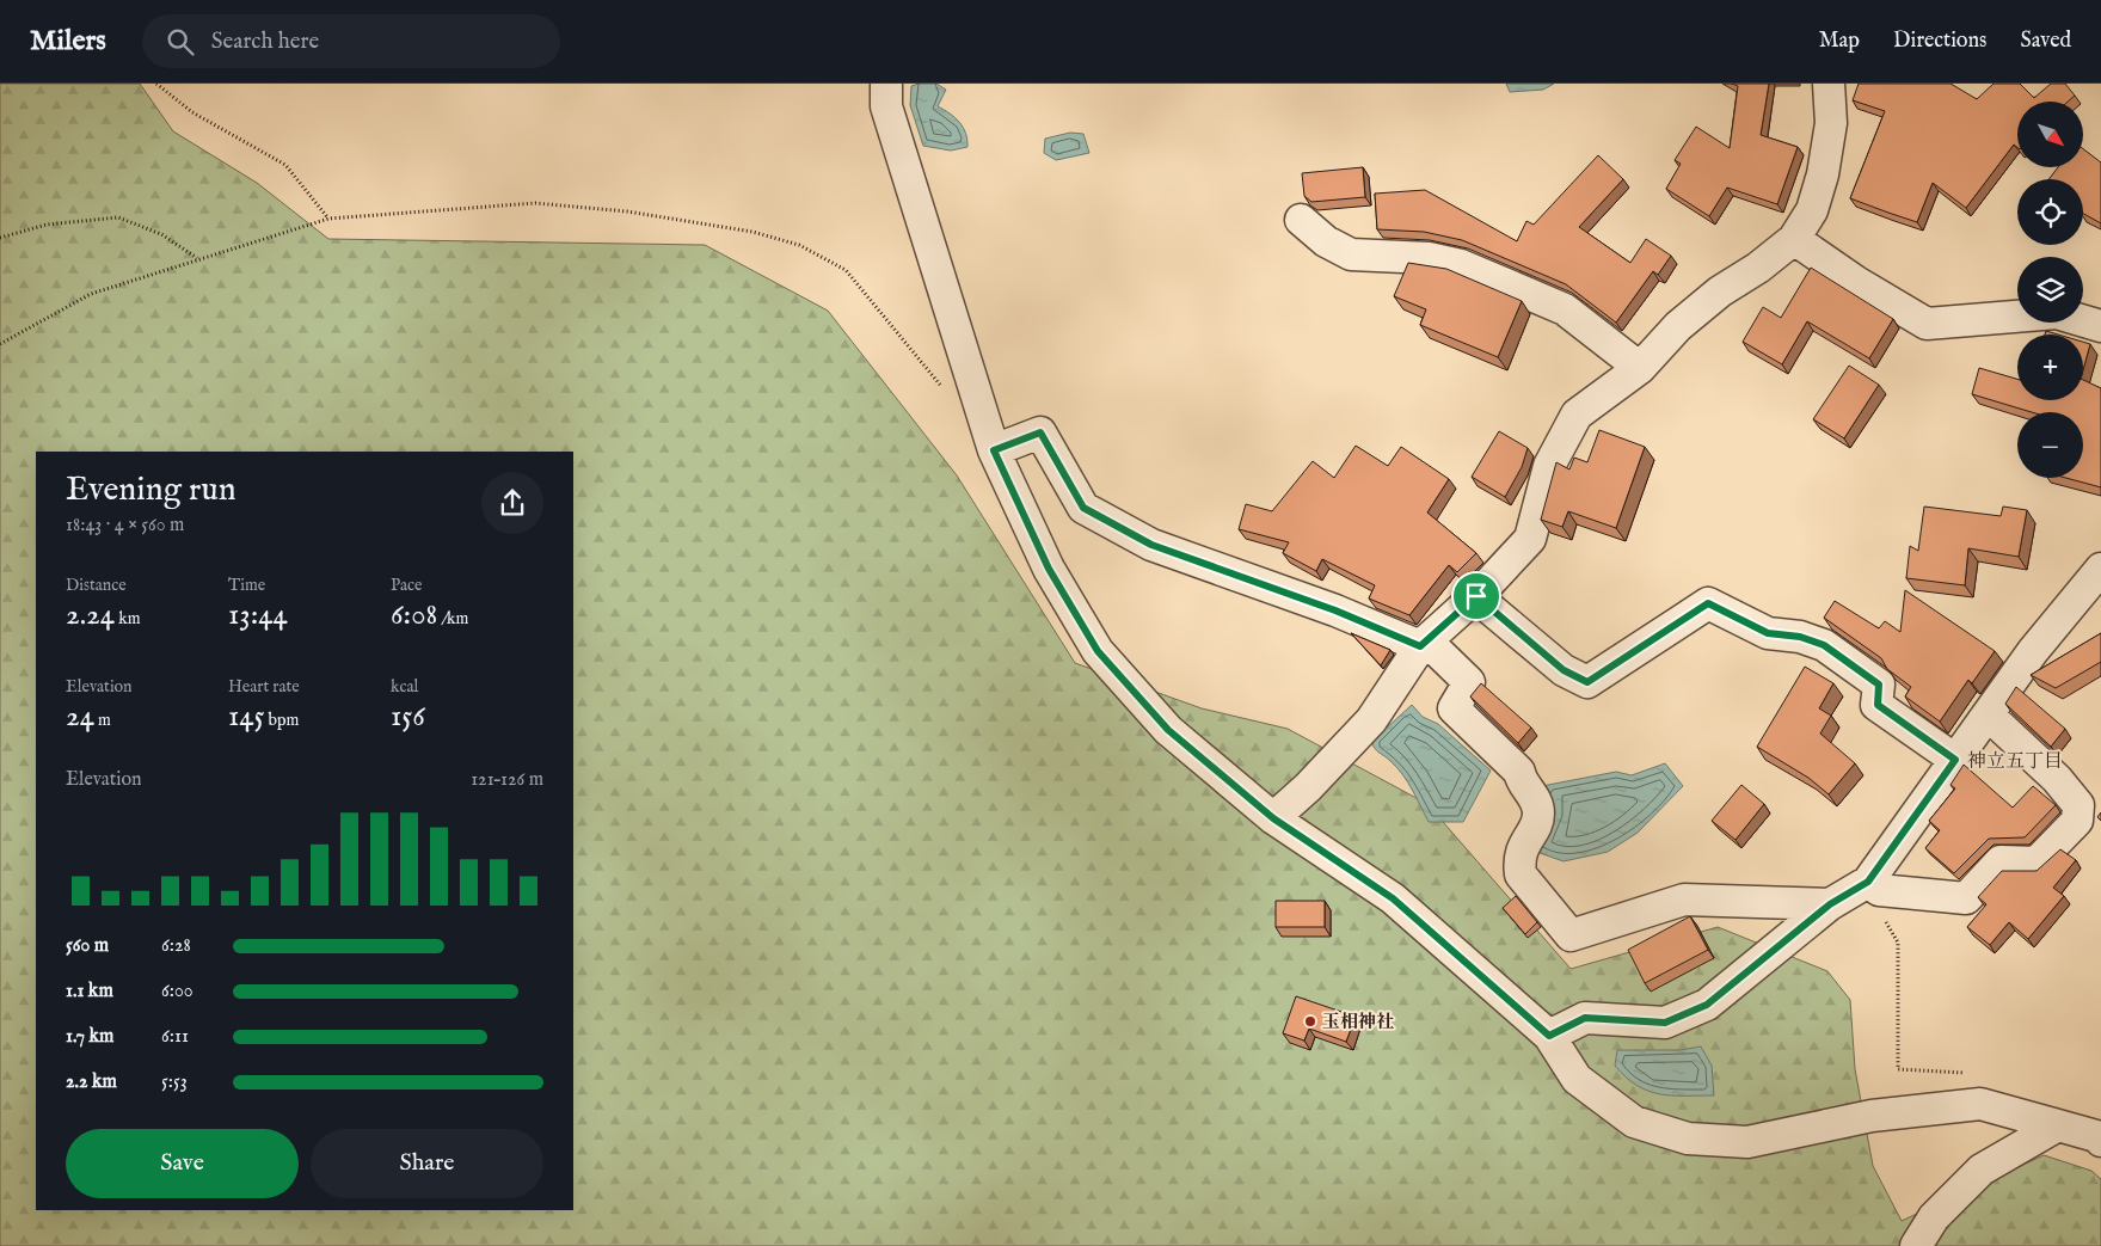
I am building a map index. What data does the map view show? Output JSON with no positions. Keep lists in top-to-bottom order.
{
  "districts": ["神立五丁目"],
  "places": ["玉相神社"],
  "north": "bottom right",
  "page": {
    "header": "Milers",
    "search": "Search here",
    "nav": ["Map", "Directions", "Saved"],
    "map_buttons": ["+", "−"],
    "heading": ["Evening run", "18:43 · 4 × 560 m"],
    "stats": [
      ["Distance", "2.24 km"],
      ["Time", "13:44"],
      ["Pace", "6:08 /km"],
      ["Elevation", "24 m"],
      ["Heart rate", "145 bpm"],
      ["kcal", "156"]
    ],
    "chart": ["Elevation", "121–126 m"],
    "list": [
      {
        "name": "560 m",
        "note": "6:28"
      },
      {
        "name": "1.1 km",
        "note": "6:00"
      },
      {
        "name": "1.7 km",
        "note": "6:11"
      },
      {
        "name": "2.2 km",
        "note": "5:53"
      }
    ],
    "buttons": ["Save", "Share"]
  }
}
